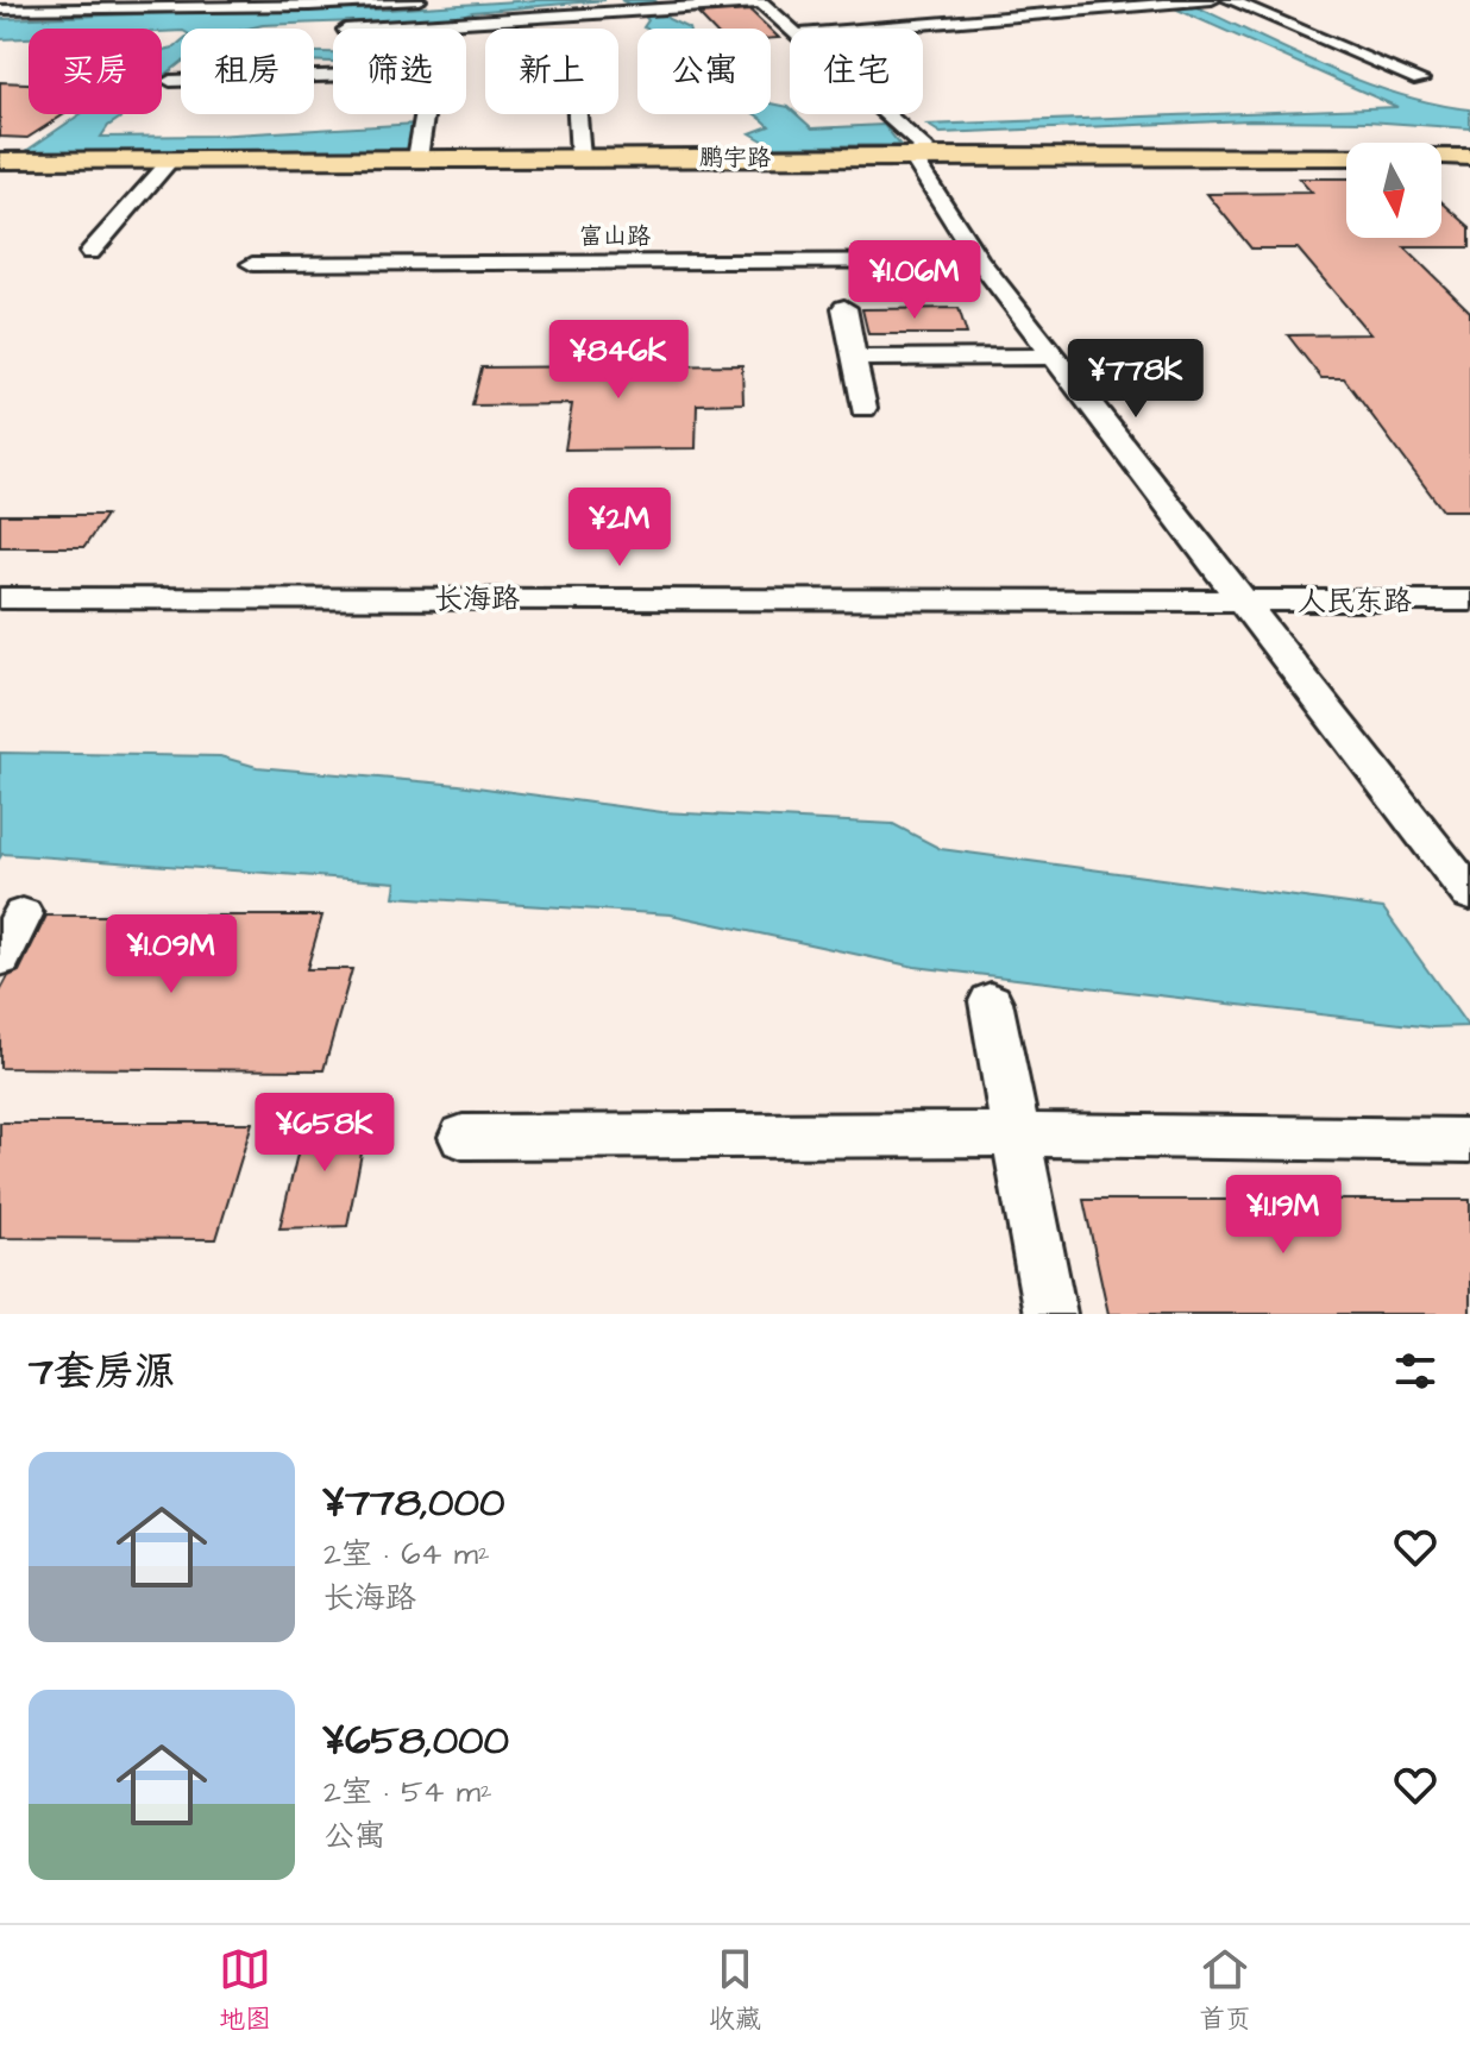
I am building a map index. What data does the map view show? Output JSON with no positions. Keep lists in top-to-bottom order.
{
  "streets": {
    "main road": ["鹏宇路"],
    "street": ["富山路", "长海路", "人民东路"]
  },
  "crossings": [
    ["长海路", "人民东路"]
  ],
  "north": "bottom",
  "page": {
    "chip": [
      "买房",
      "租房",
      "筛选",
      "新上",
      "公寓",
      "住宅"
    ],
    "price": [
      "¥1.06M",
      "¥846K",
      "¥778K",
      "¥2M",
      "¥1.09M",
      "¥658K",
      "¥1.19M"
    ],
    "heading": "7套房源",
    "list": [
      {
        "name": "¥778,000",
        "note": "2室 · 64 m² · 长海路"
      },
      {
        "name": "¥658,000",
        "note": "2室 · 54 m² · 公寓"
      }
    ],
    "tabs": ["地图", "收藏", "首页"]
  }
}
